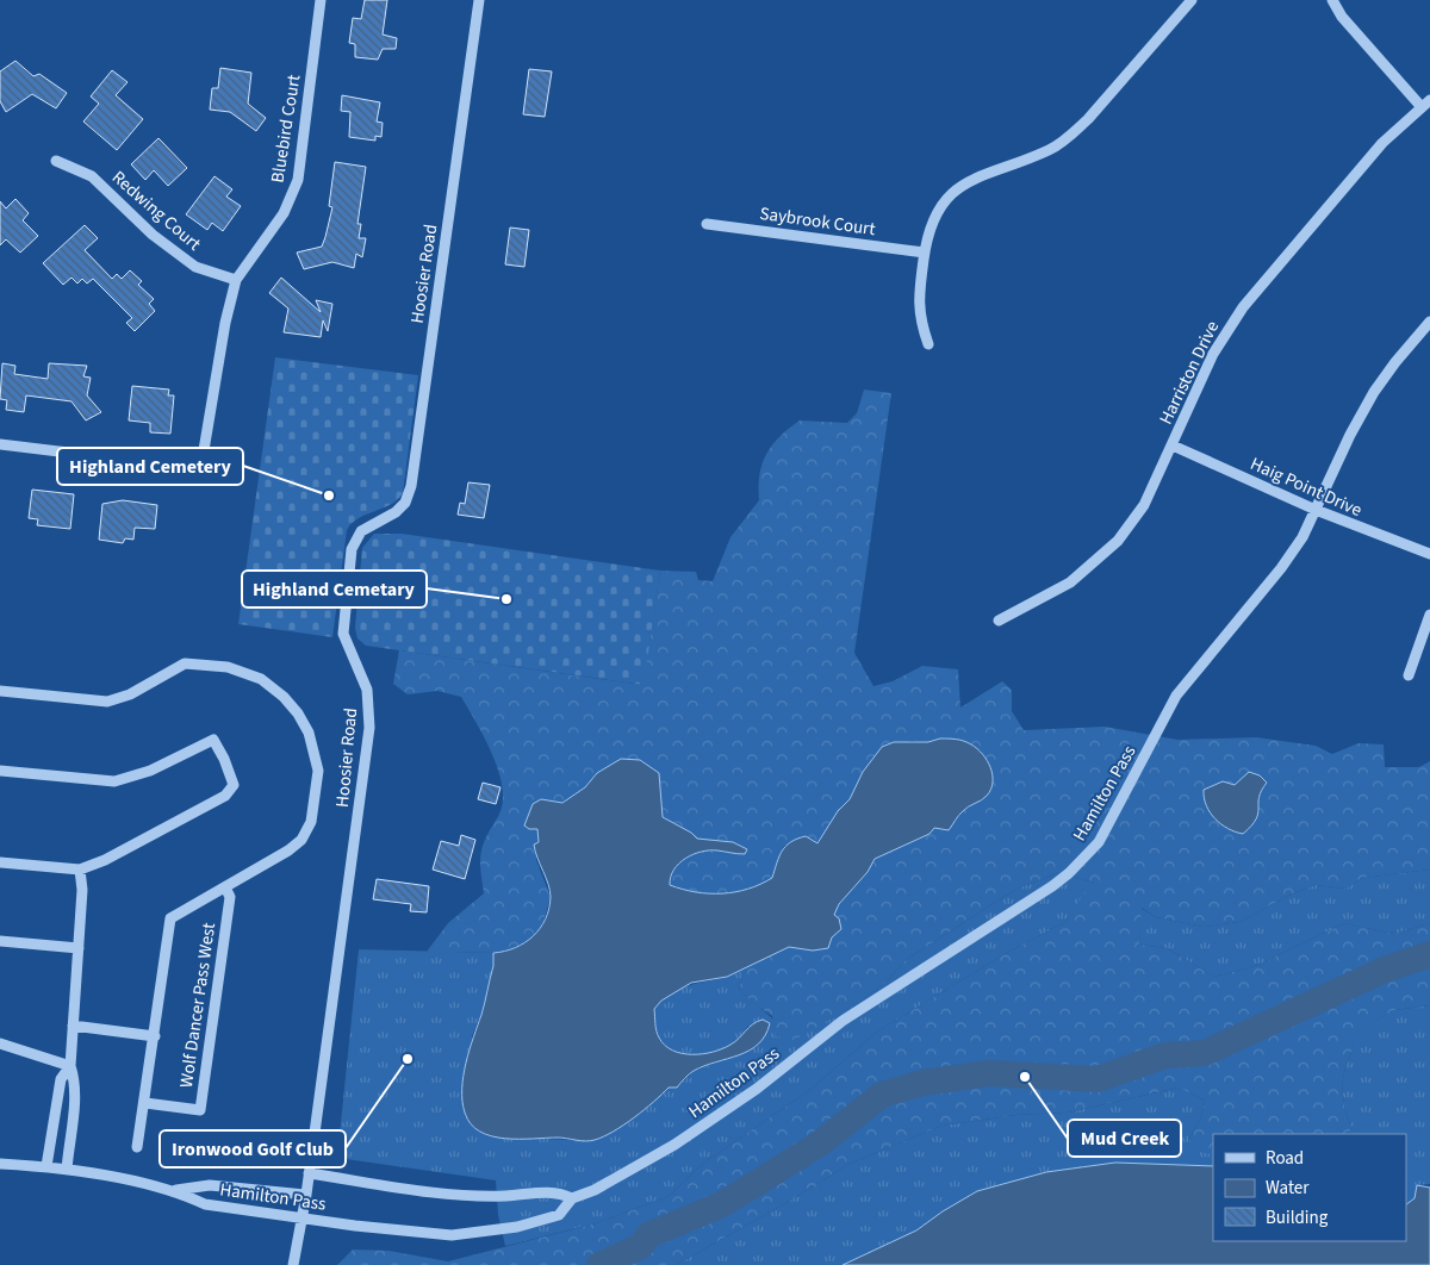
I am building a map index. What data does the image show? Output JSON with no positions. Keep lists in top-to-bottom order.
{
  "streets": {
    "street": [
      "Bluebird Court",
      "Redwing Court",
      "Saybrook Court",
      "Hoosier Road",
      "Harriston Drive",
      "Haig Point Drive",
      "Hamilton Pass",
      "Wolf Dancer Pass West"
    ]
  },
  "crossings": [
    ["Bluebird Court", "Redwing Court"],
    ["Hoosier Road", "Hamilton Pass"],
    ["Harriston Drive", "Haig Point Drive"],
    ["Haig Point Drive", "Hamilton Pass"]
  ],
  "places": [
    "Highland Cemetery",
    "Highland Cemetary",
    "Ironwood Golf Club",
    "Mud Creek"
  ],
  "legend": ["Road", "Water", "Building"]
}
